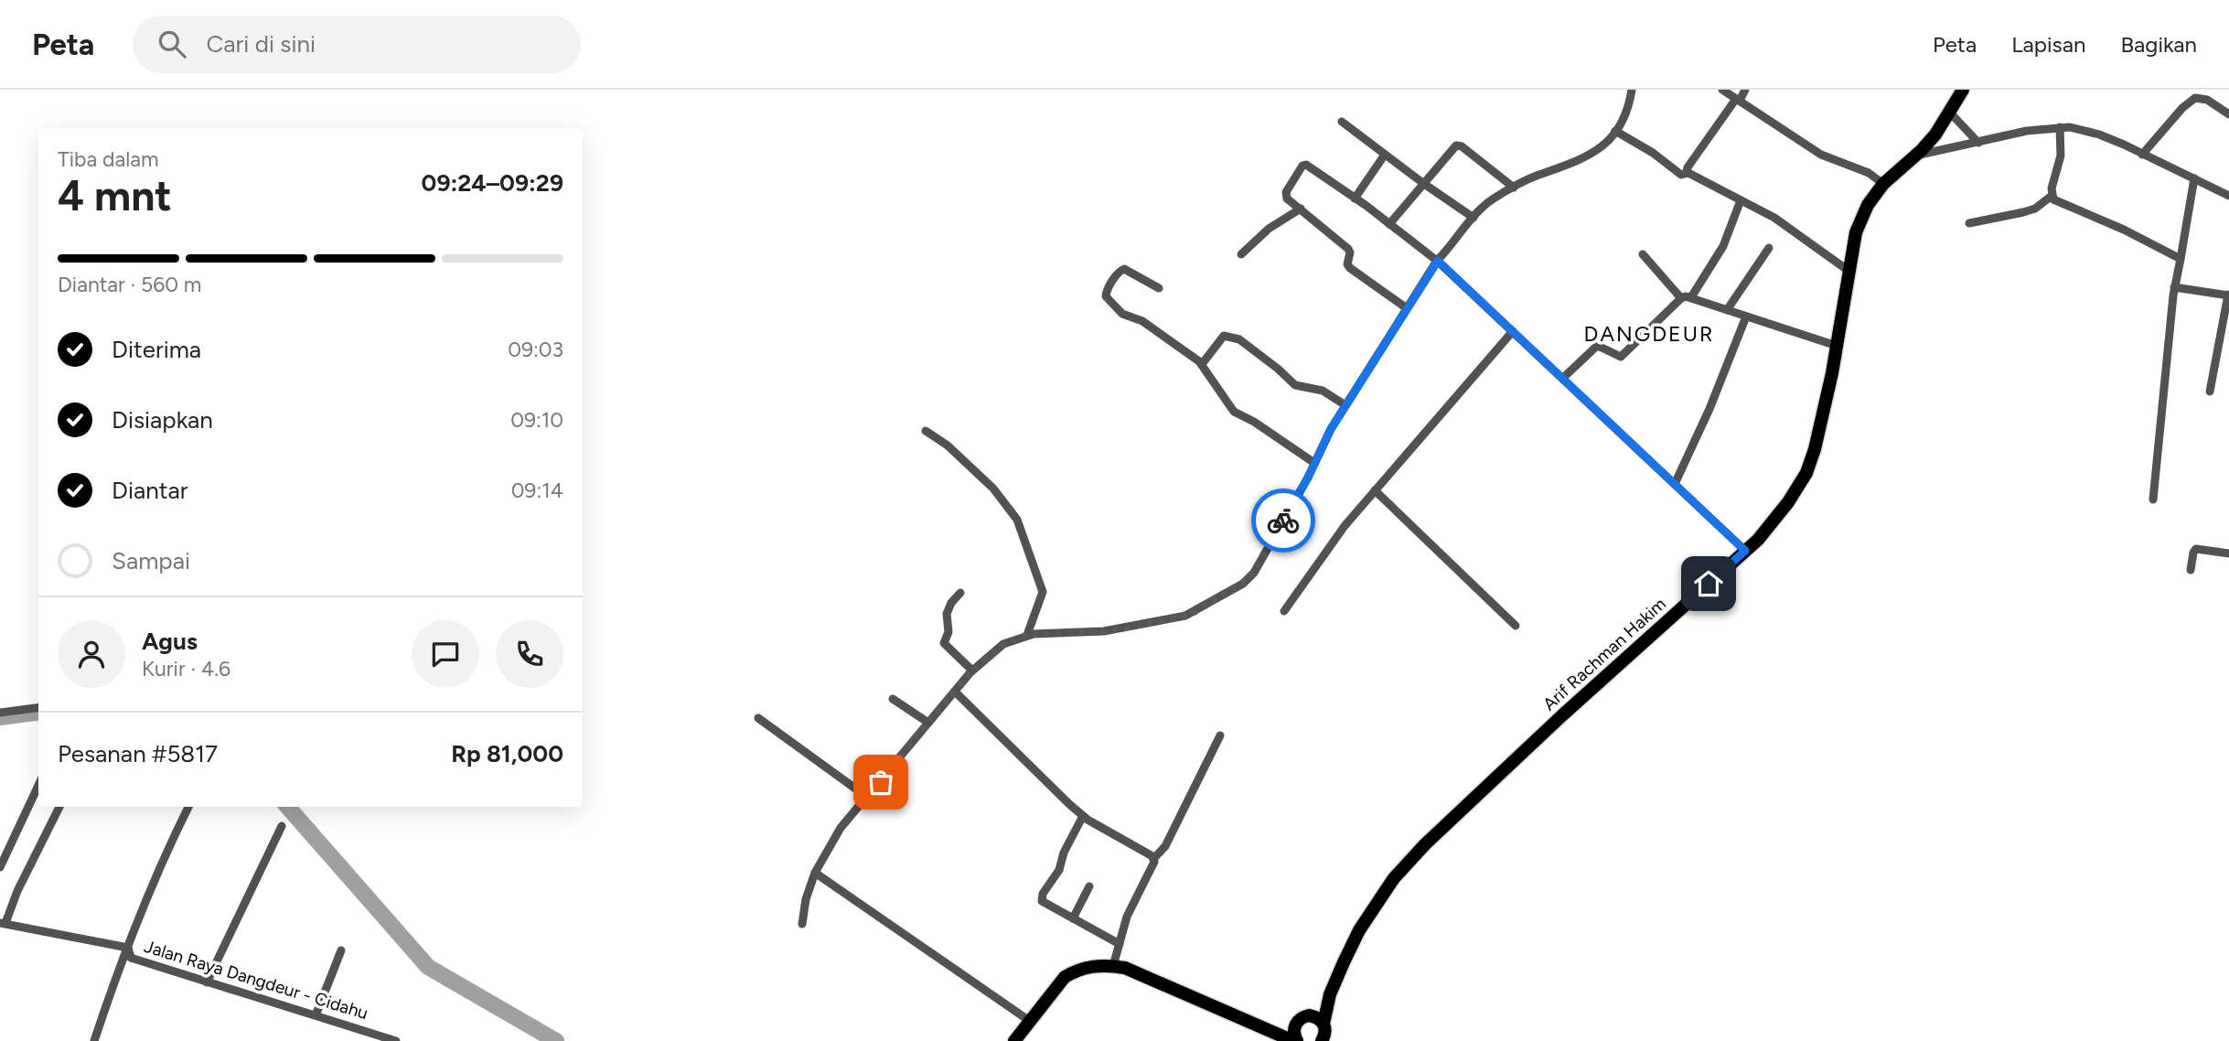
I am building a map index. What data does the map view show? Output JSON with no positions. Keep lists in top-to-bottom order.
{
  "streets": {
    "main road": ["Arif Rachman Hakim"],
    "street": ["Jalan Raya Dangdeur - Cidahu"]
  },
  "districts": ["DANGDEUR"],
  "page": {
    "header": "Peta",
    "search": "Cari di sini",
    "nav": ["Peta", "Lapisan", "Bagikan"],
    "heading": ["4 mnt", "Tiba dalam", "09:24–09:29"],
    "panel": [
      "Agus",
      "Kurir · 4.6",
      "Pesanan #5817",
      "Rp 81,000"
    ],
    "bar": "Diantar · 560 m",
    "list": [
      ["Diterima", "09:03"],
      ["Disiapkan", "09:10"],
      ["Diantar", "09:14"],
      "Sampai"
    ]
  }
}
